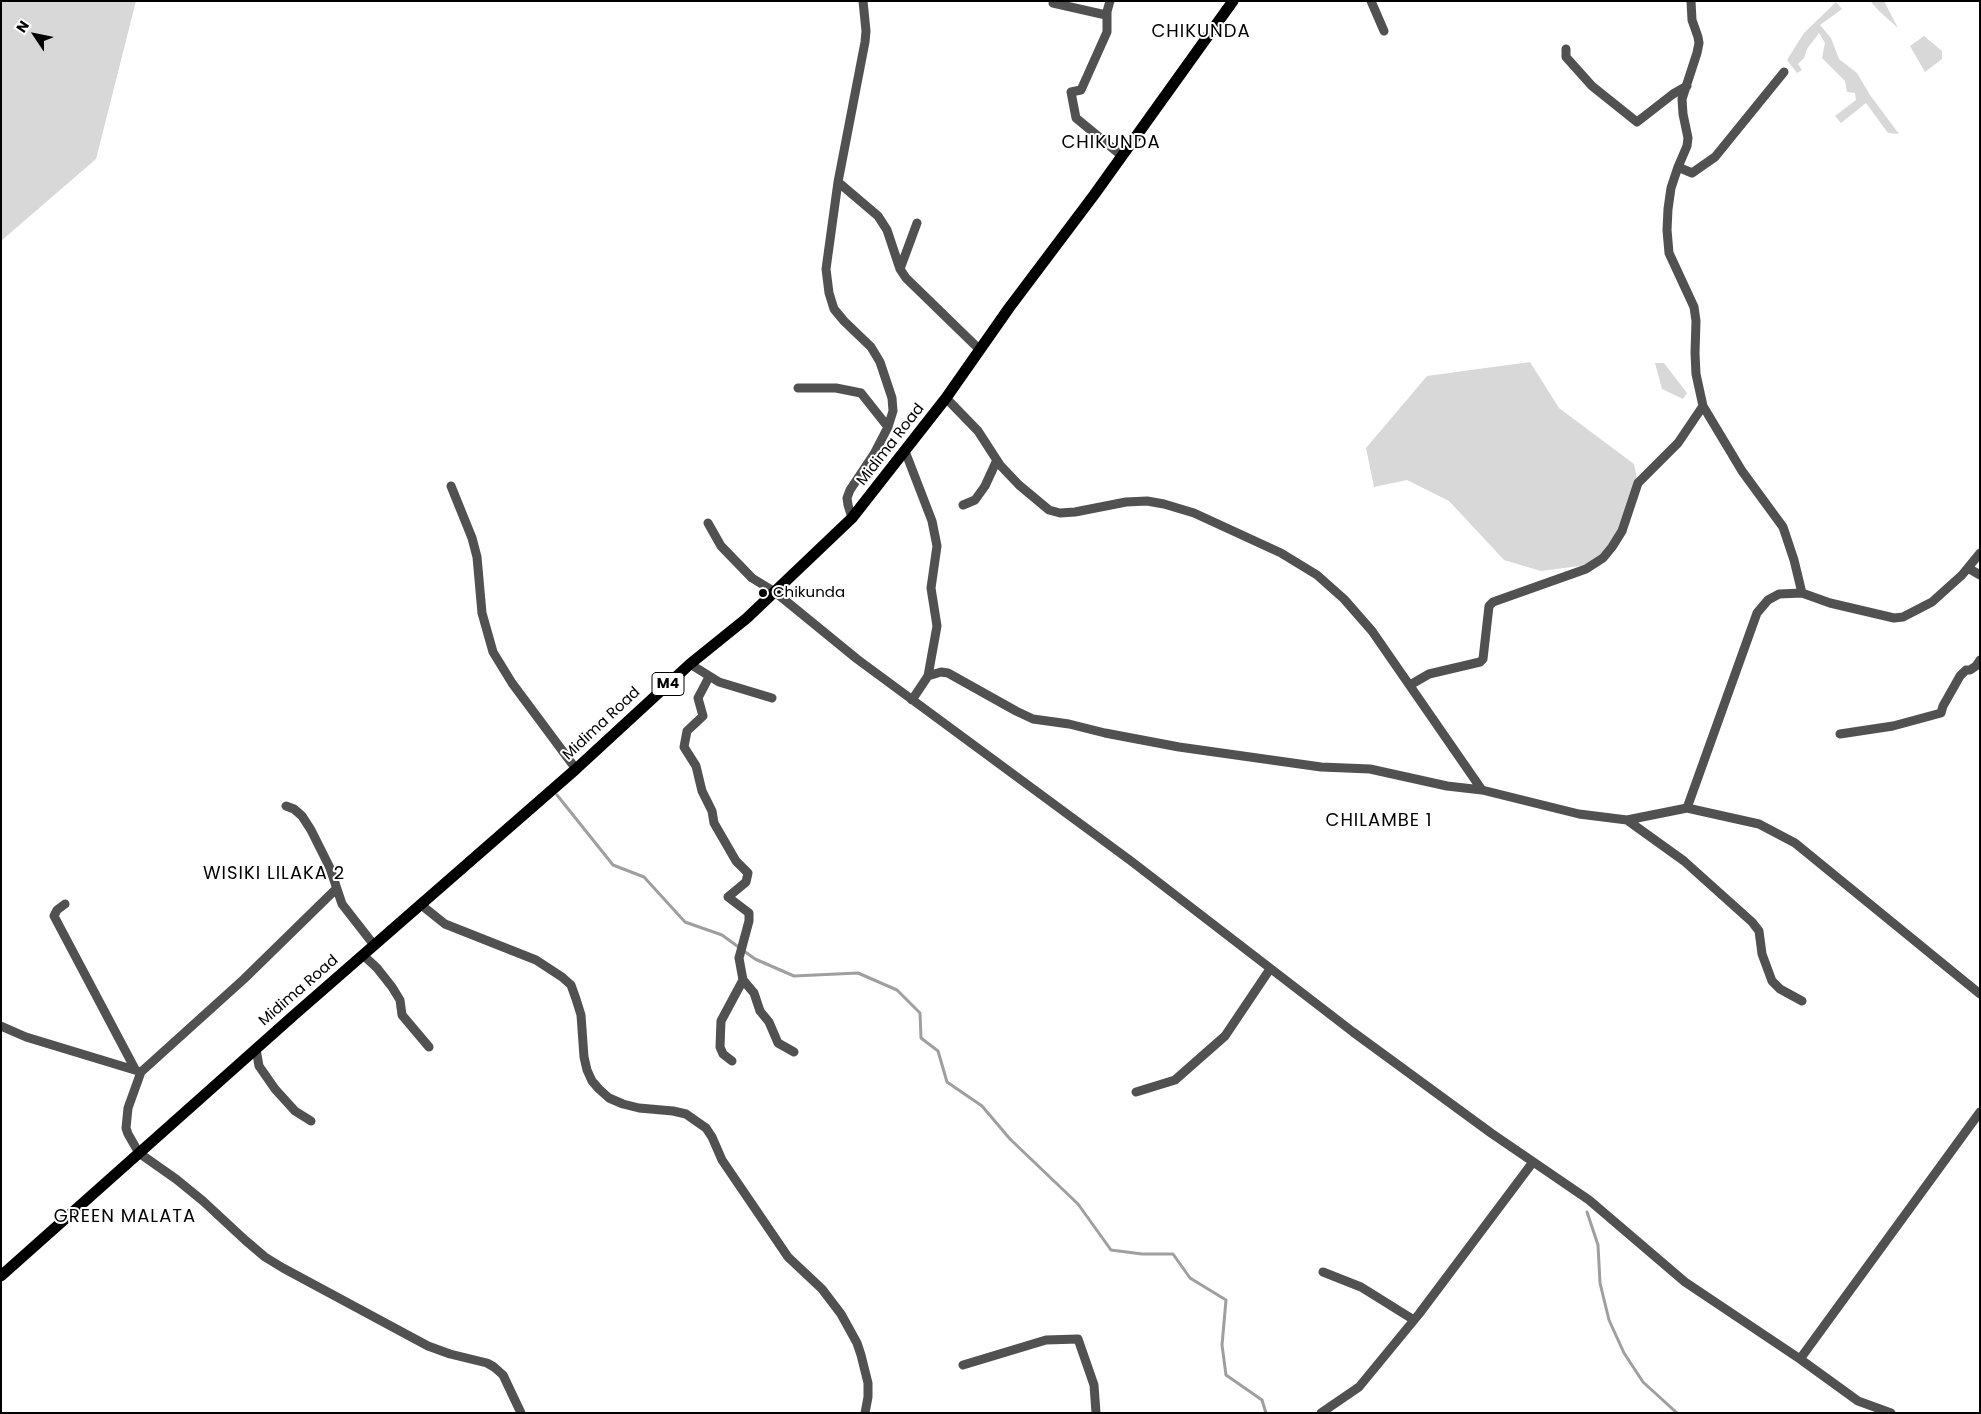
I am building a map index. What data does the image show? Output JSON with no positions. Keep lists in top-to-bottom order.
{
  "streets": {
    "main road": ["Midima Road", "M4"]
  },
  "districts": [
    "CHIKUNDA",
    "CHIKUNDA",
    "CHILAMBE 1",
    "WISIKI LILAKA 2",
    "GREEN MALATA"
  ],
  "places": ["Chikunda"],
  "north": "top left"
}
